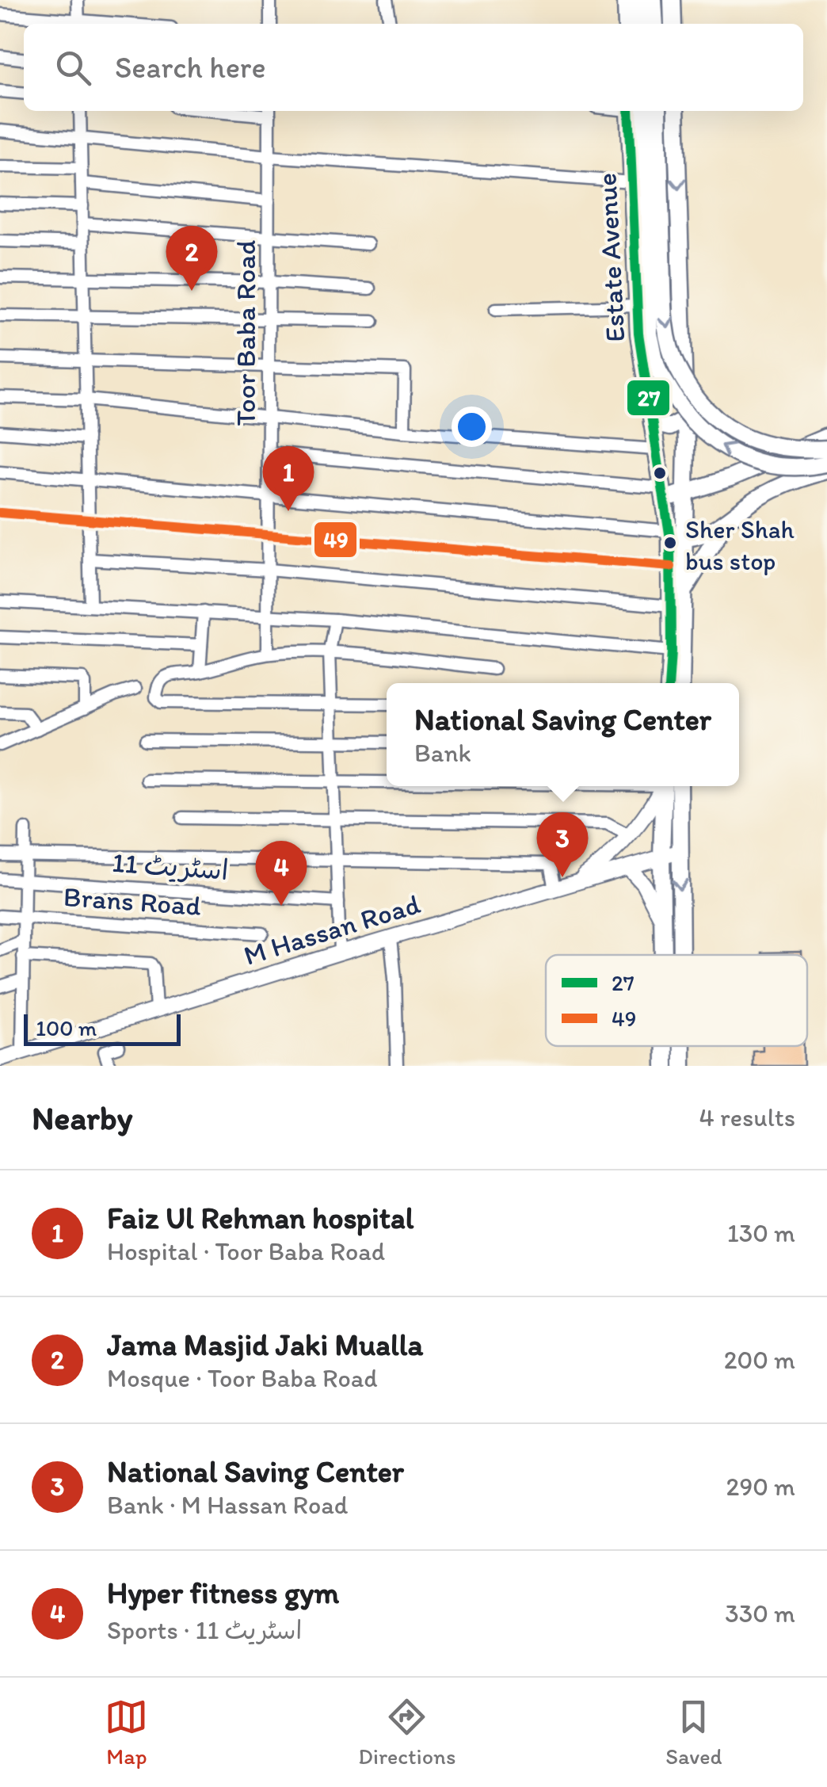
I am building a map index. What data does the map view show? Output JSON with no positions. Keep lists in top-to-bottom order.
{
  "streets": {
    "highway": ["Estate Avenue"],
    "main road": ["M Hassan Road"],
    "street": ["Toor Baba Road", "اسٹریٹ 11", "Brans Road"]
  },
  "places": ["Sher Shah bus stop"],
  "lines": ["transit line 27", "transit line 49"],
  "legend": ["27", "49"],
  "scale_bar": "100 m",
  "page": {
    "search": "Search here",
    "pins": [
      "2",
      "1",
      "3",
      "4"
    ],
    "popup": ["National Saving Center", "Bank"],
    "scale": "100 m",
    "heading": ["Nearby", "4 results"],
    "list": [
      {
        "mark": "1",
        "name": "Faiz Ul Rehman hospital",
        "note": "Hospital · Toor Baba Road",
        "value": "130 m"
      },
      {
        "mark": "2",
        "name": "Jama Masjid Jaki Mualla",
        "note": "Mosque · Toor Baba Road",
        "value": "200 m"
      },
      {
        "mark": "3",
        "name": "National Saving Center",
        "note": "Bank · M Hassan Road",
        "value": "290 m"
      },
      {
        "mark": "4",
        "name": "Hyper fitness gym",
        "note": "Sports · اسٹریٹ 11",
        "value": "330 m"
      }
    ],
    "nav": ["Map", "Directions", "Saved"]
  }
}
